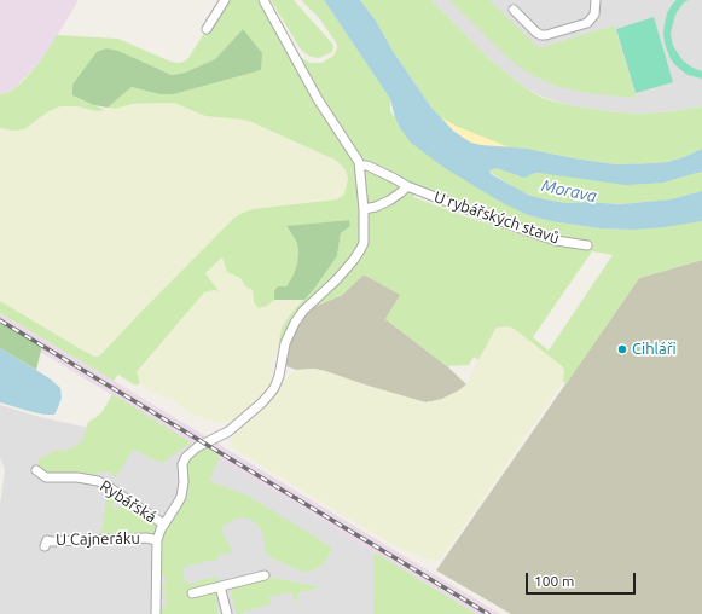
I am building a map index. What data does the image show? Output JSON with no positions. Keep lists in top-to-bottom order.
{
  "streets": {
    "street": ["U rybářských stavů", "Rybářská", "U Cajneráku"]
  },
  "crossings": [
    ["Rybářská", "U Cajneráku"]
  ],
  "water": ["Morava"],
  "places": ["Cihláři"],
  "scale_bar": "100 m"
}
